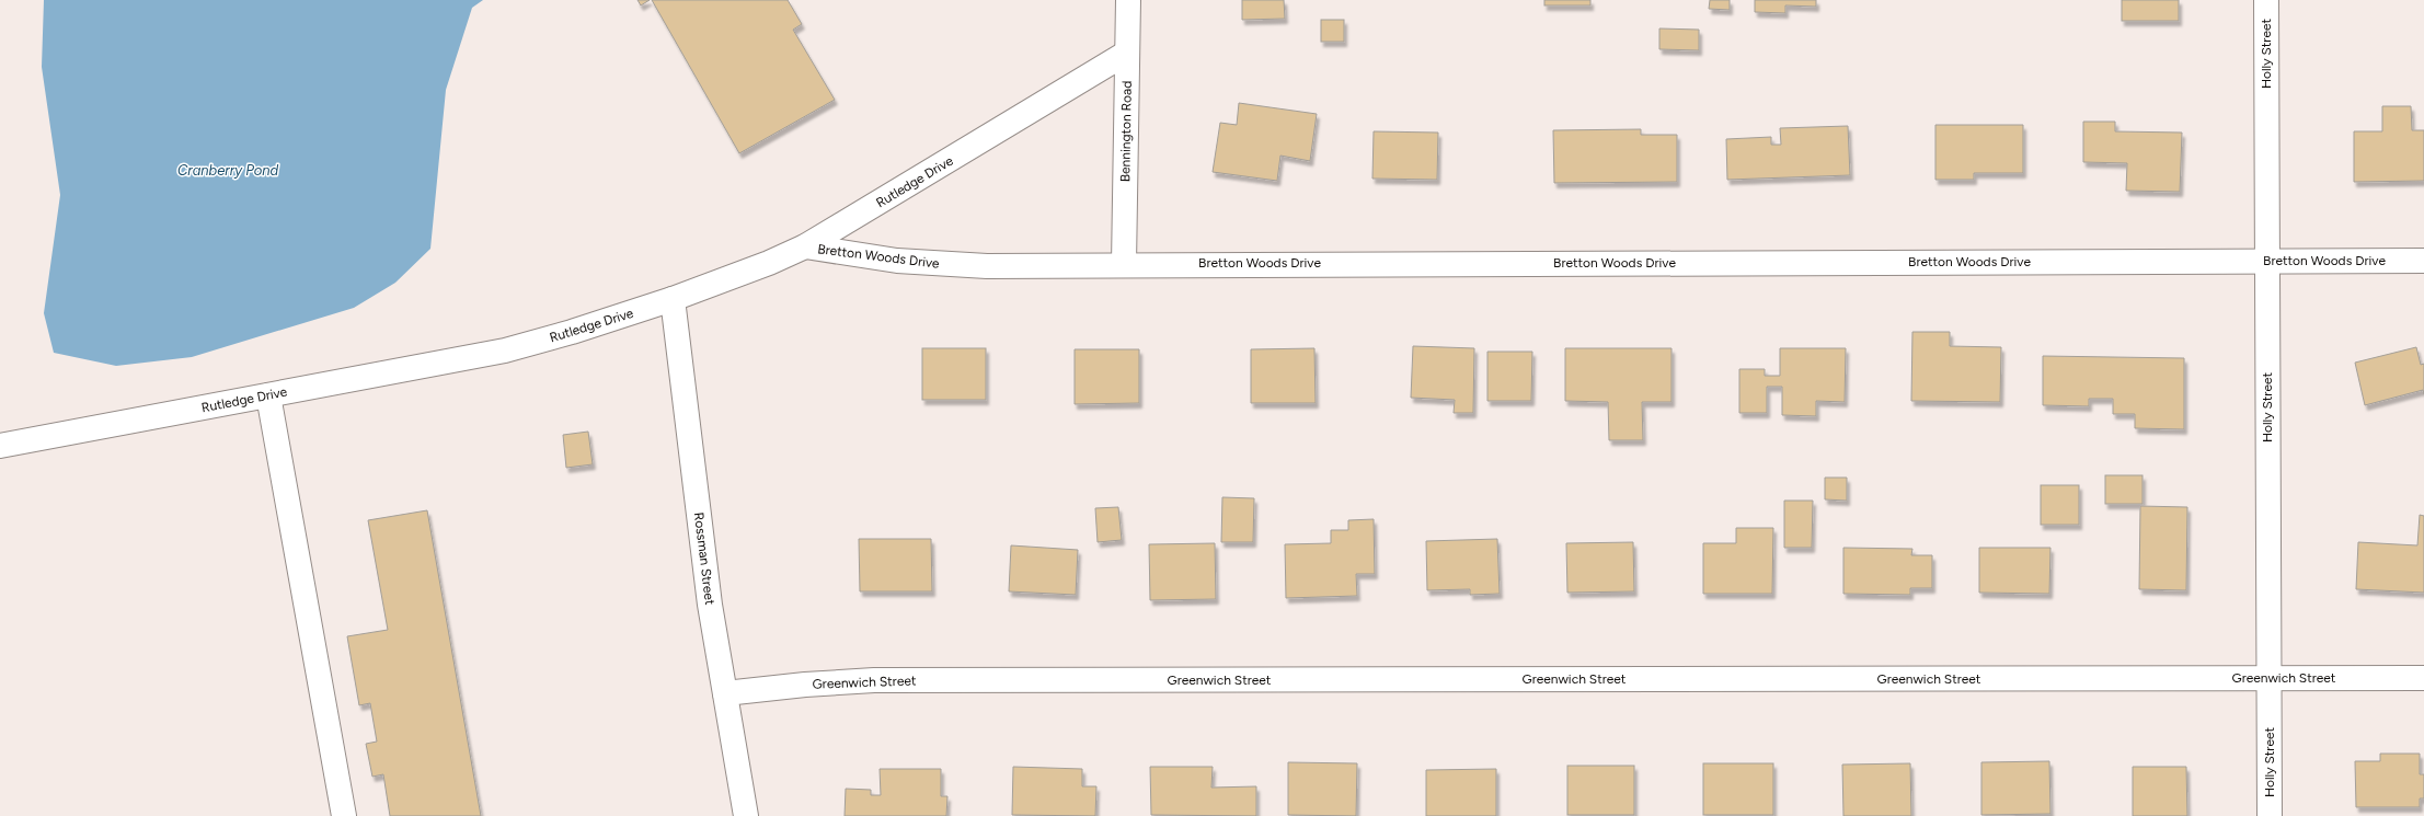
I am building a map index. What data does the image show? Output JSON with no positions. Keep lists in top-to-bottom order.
{
  "streets": {
    "street": [
      "Holly Street",
      "Bennington Road",
      "Rutledge Drive",
      "Bretton Woods Drive",
      "Rossman Street",
      "Greenwich Street"
    ]
  },
  "crossings": [
    ["Holly Street", "Bretton Woods Drive"],
    ["Holly Street", "Greenwich Street"],
    ["Bennington Road", "Rutledge Drive"],
    ["Bennington Road", "Bretton Woods Drive"],
    ["Rutledge Drive", "Bretton Woods Drive"],
    ["Rutledge Drive", "Rossman Street"],
    ["Rossman Street", "Greenwich Street"]
  ],
  "water": ["Cranberry Pond"]
}
